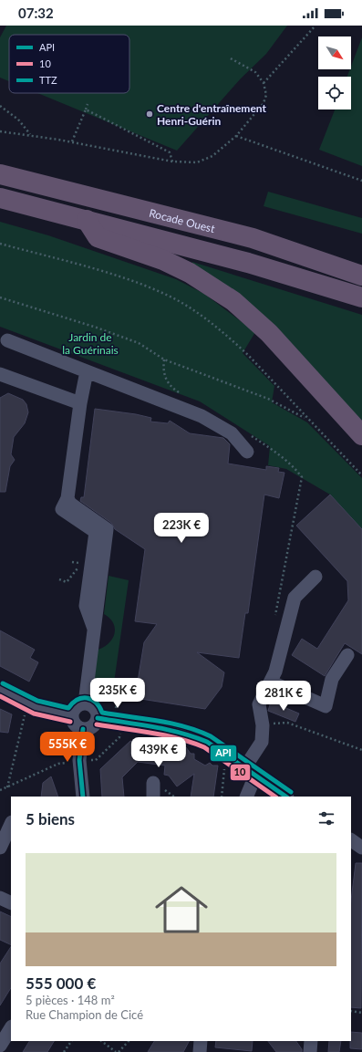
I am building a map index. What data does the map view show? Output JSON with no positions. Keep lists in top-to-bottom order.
{
  "streets": {
    "highway": ["Rocade Ouest"]
  },
  "parks": ["Jardin de la Guérinais"],
  "places": ["Centre d'entraînement Henri-Guérin"],
  "lines": ["transit line TTZ", "transit line 10", "transit line API"],
  "legend": ["API", "10", "TTZ"],
  "north": "bottom right",
  "page": {
    "status": "07:32",
    "price": [
      "223K €",
      "235K €",
      "281K €",
      "555K €",
      "439K €"
    ],
    "heading": "5 biens",
    "list": [
      {
        "name": "555 000 €",
        "note": "5 pièces · 148 m² · Rue Champion de Cicé"
      }
    ]
  }
}
